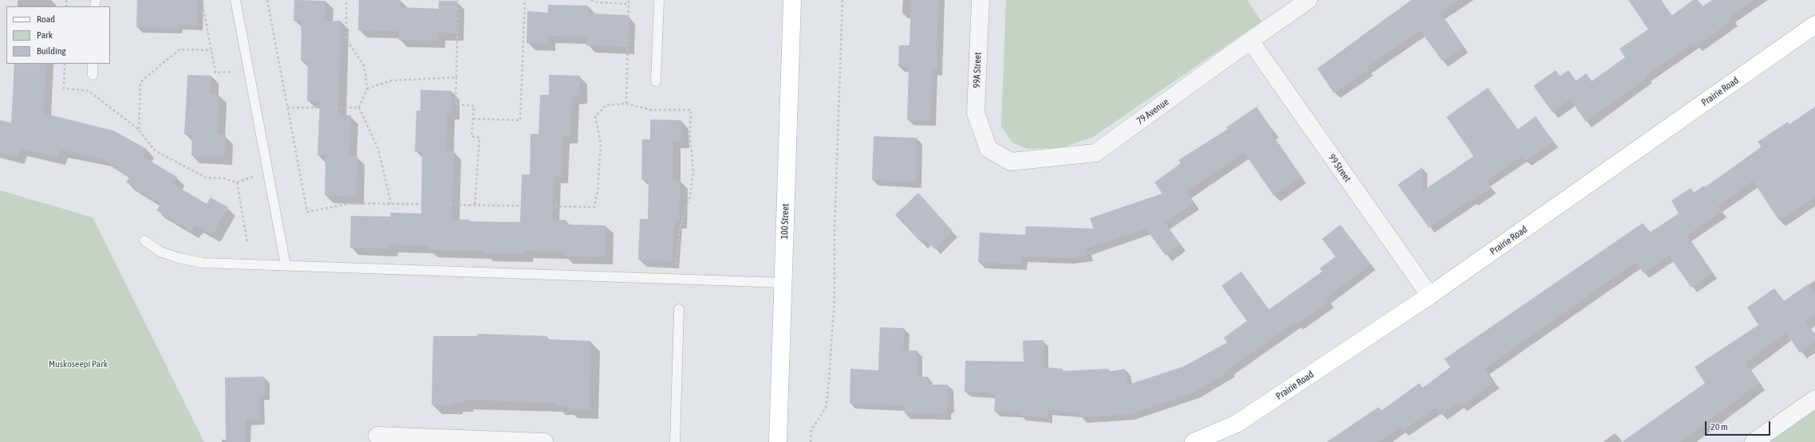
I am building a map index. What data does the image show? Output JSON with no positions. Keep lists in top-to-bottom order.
{
  "streets": {
    "street": [
      "99A Street",
      "Prairie Road",
      "79 Avenue",
      "99 Street",
      "100 Street"
    ]
  },
  "crossings": [
    ["99A Street", "79 Avenue"],
    ["Prairie Road", "99 Street"],
    ["79 Avenue", "99 Street"]
  ],
  "parks": ["Muskoseepi Park"],
  "legend": ["Road", "Park", "Building"],
  "scale_bar": "20 m"
}
